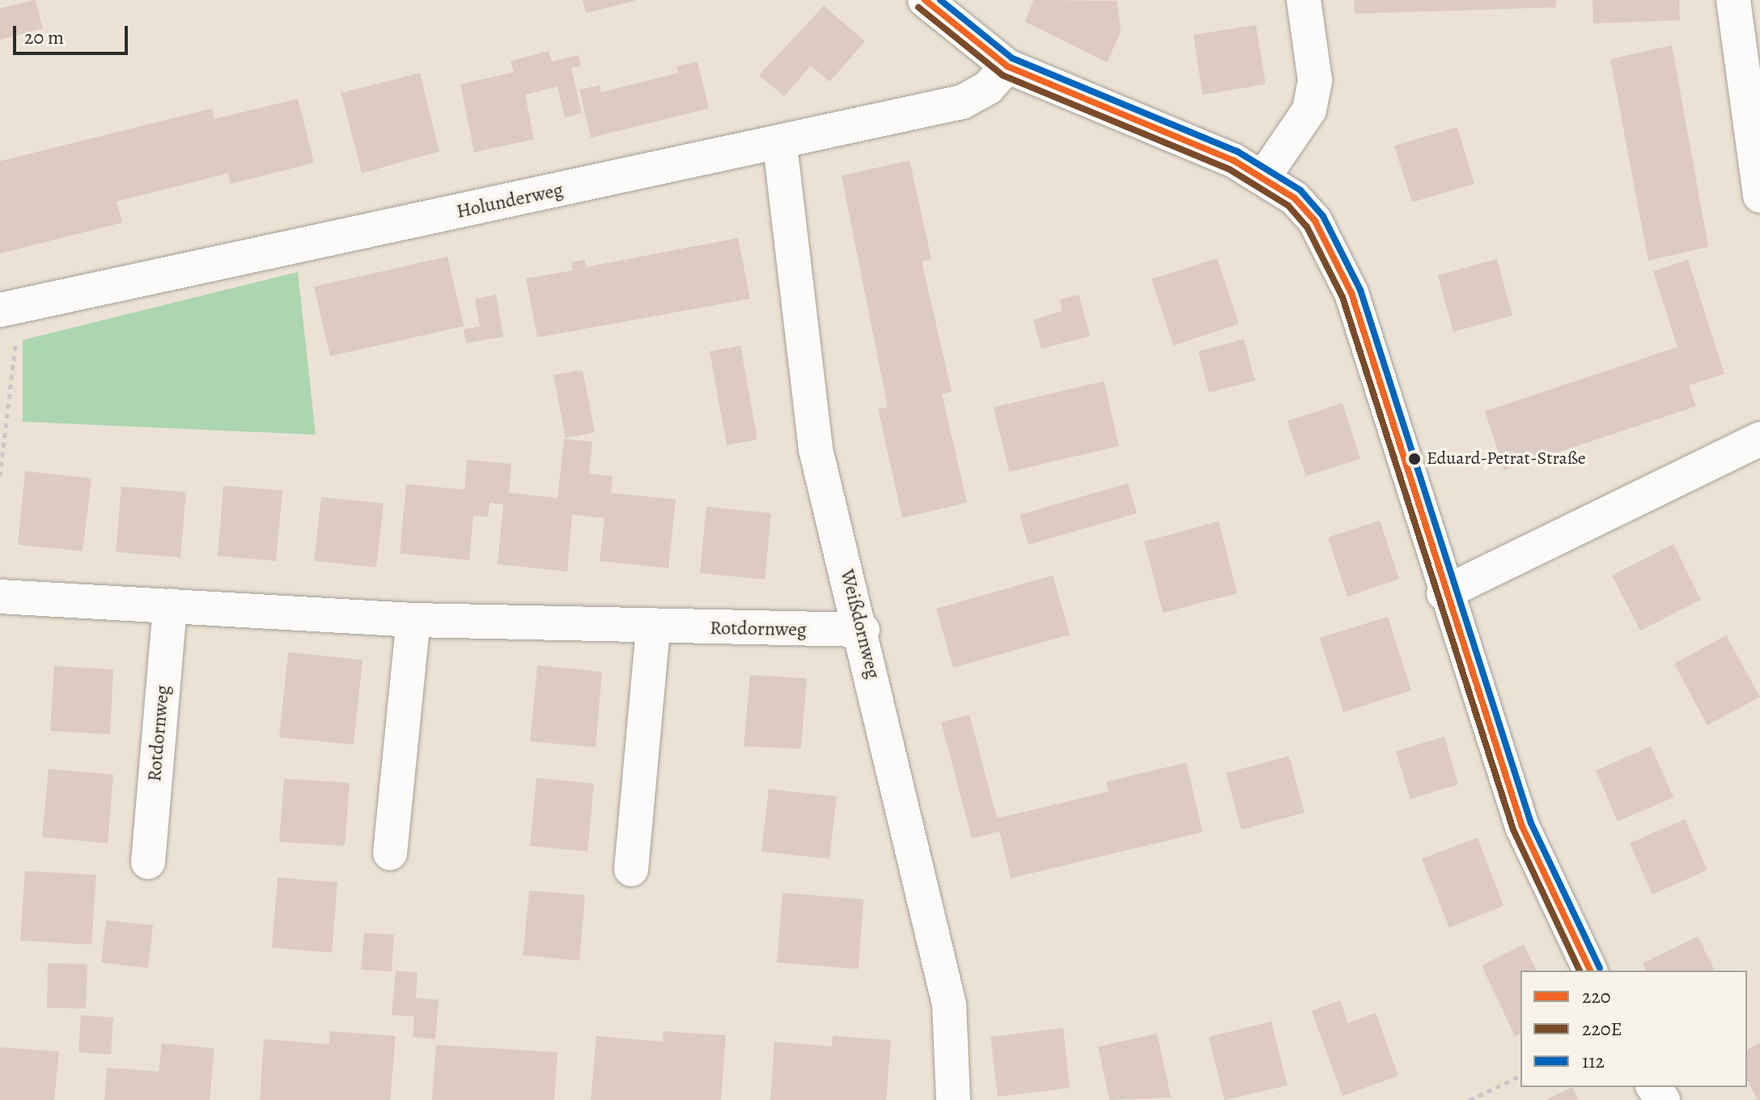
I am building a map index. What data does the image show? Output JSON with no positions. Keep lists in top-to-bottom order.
{
  "streets": {
    "street": ["Holunderweg", "Weißdornweg", "Rotdornweg"]
  },
  "crossings": [
    ["Holunderweg", "Weißdornweg"],
    ["Weißdornweg", "Rotdornweg"]
  ],
  "places": ["Eduard-Petrat-Straße"],
  "lines": ["transit line 220", "transit line 112", "transit line 220E"],
  "legend": ["220", "220E", "112"],
  "scale_bar": "20 m"
}
